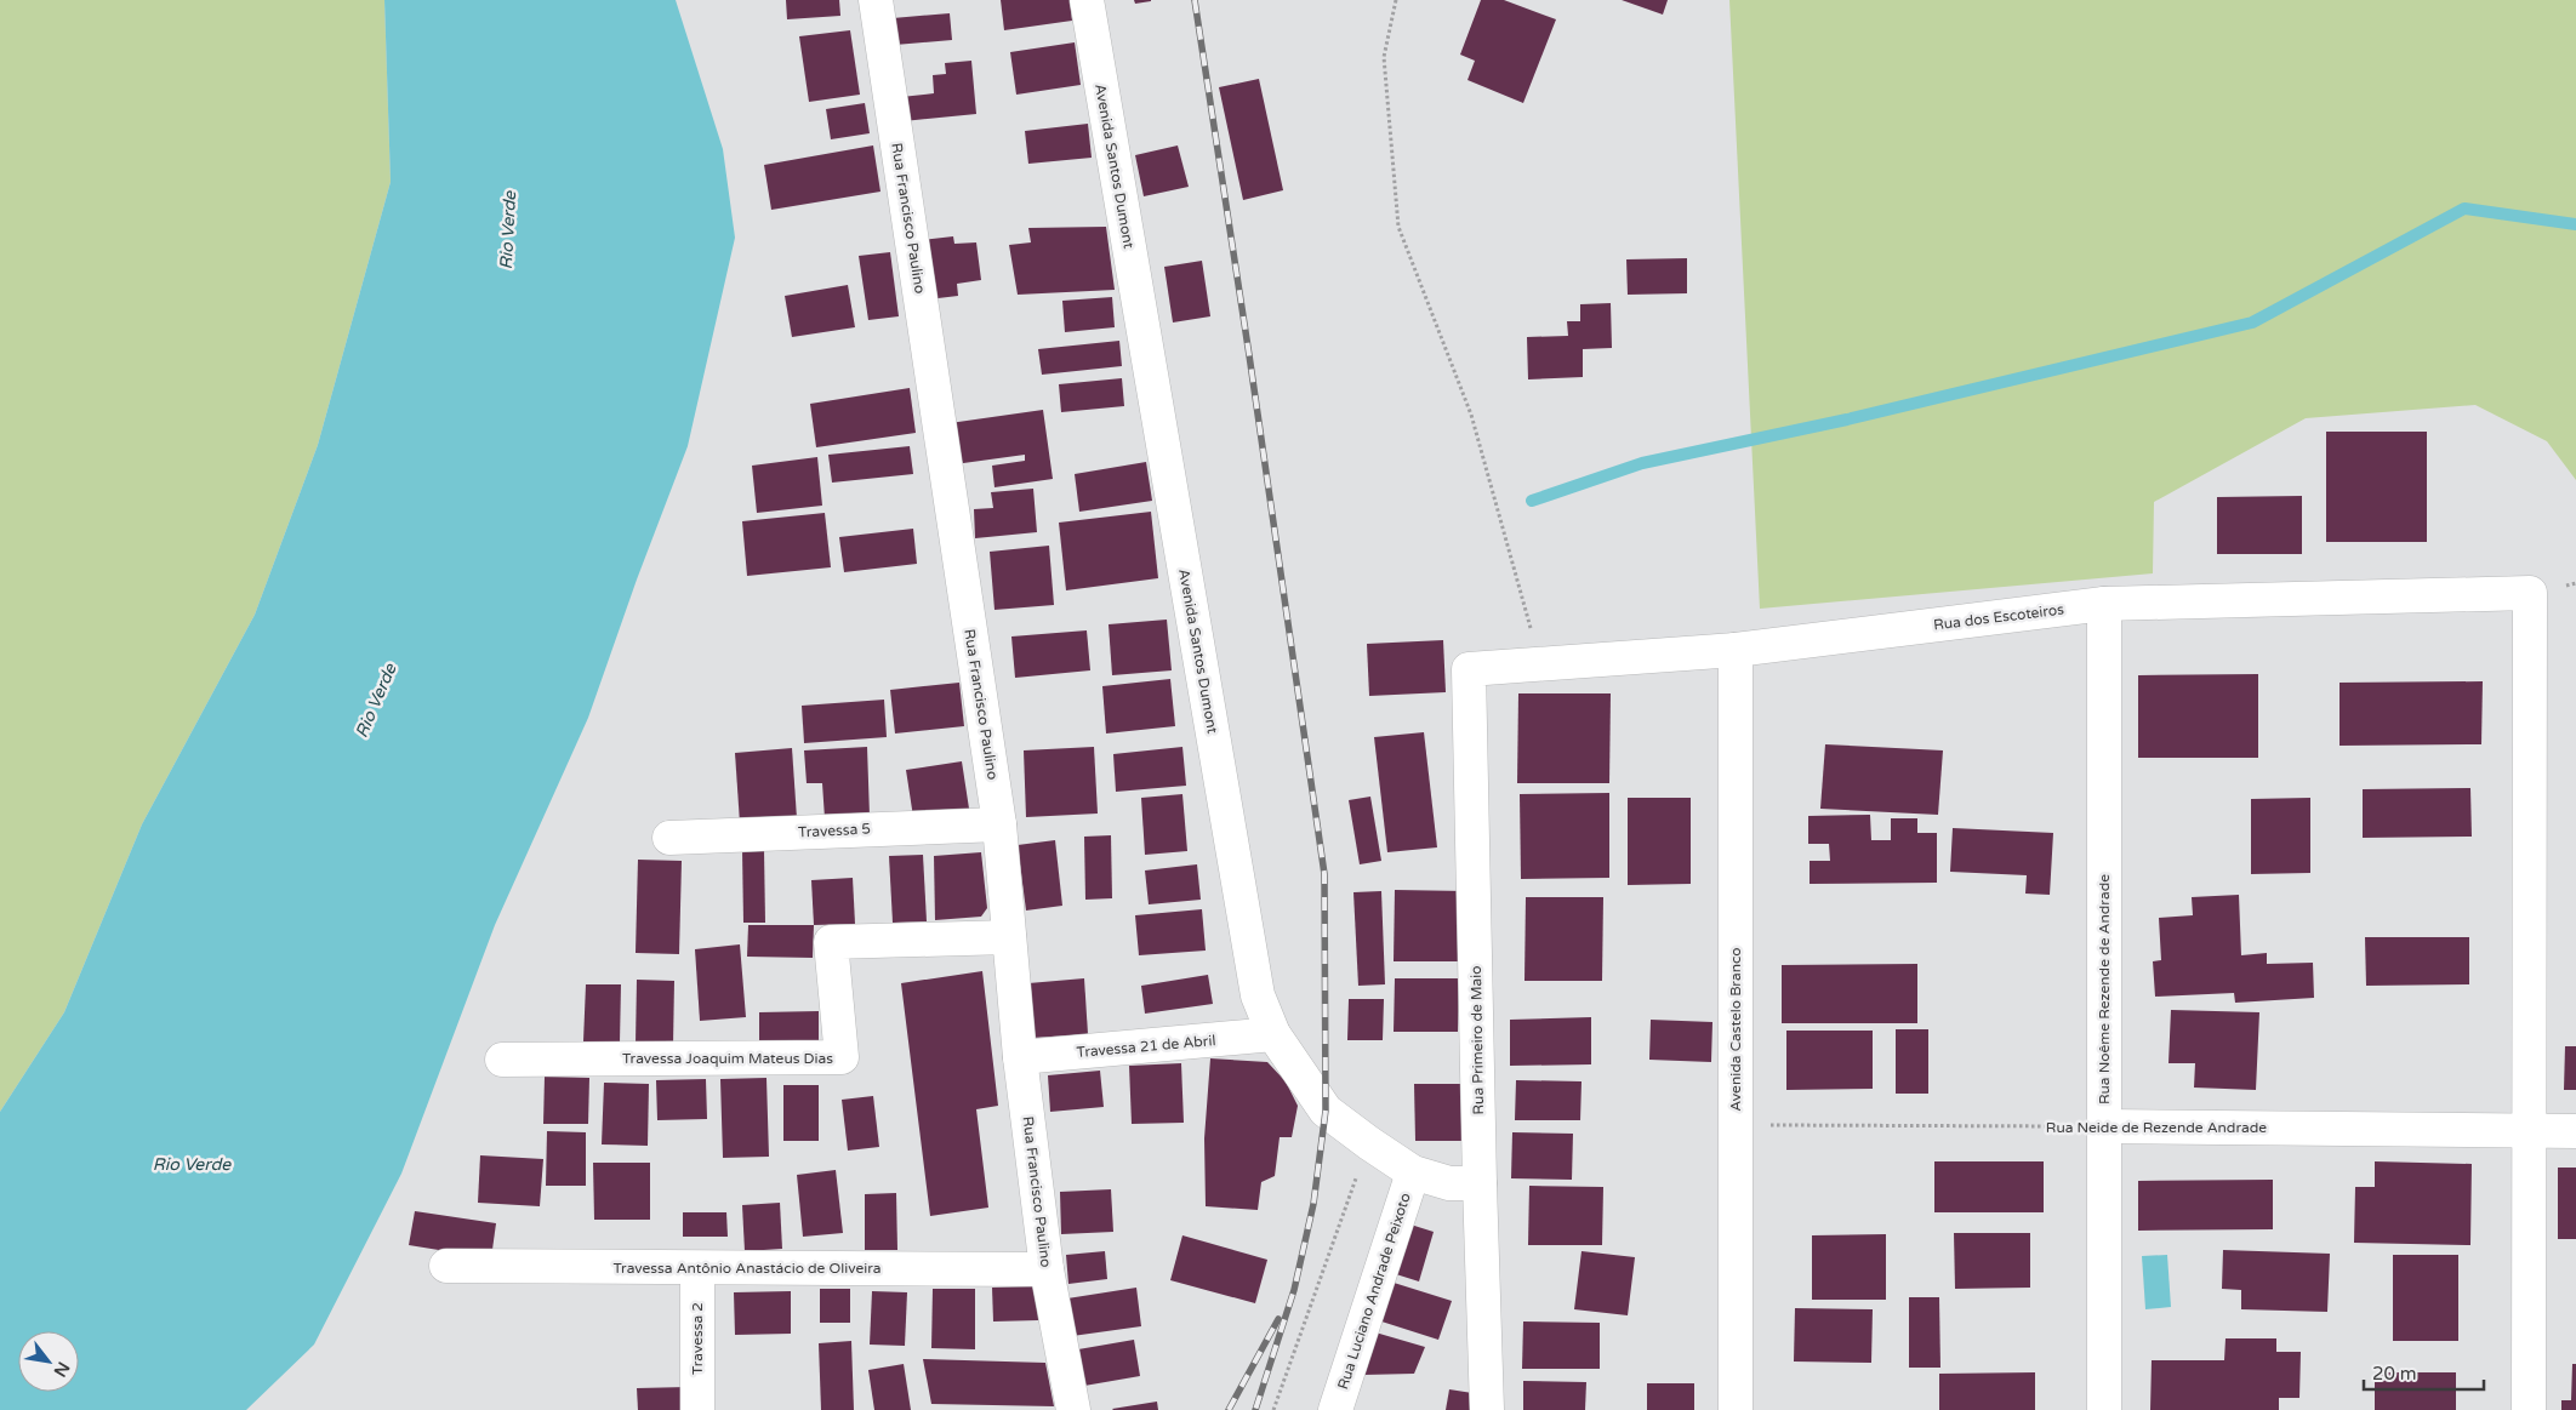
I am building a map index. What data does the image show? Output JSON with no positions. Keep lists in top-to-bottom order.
{
  "streets": {
    "street": [
      "Avenida Santos Dumont",
      "Rua Francisco Paulino",
      "Rua dos Escoteiros",
      "Travessa 5",
      "Rua Noême Rezende de Andrade",
      "Avenida Castelo Branco",
      "Rua Primeiro de Maio",
      "Travessa 21 de Abril",
      "Travessa Joaquim Mateus Dias",
      "Rua Neide de Rezende Andrade",
      "Travessa Antônio Anastácio de Oliveira",
      "Rua Luciano Andrade Peixoto",
      "Travessa 2"
    ]
  },
  "crossings": [
    ["Avenida Santos Dumont", "Rua Primeiro de Maio"],
    ["Avenida Santos Dumont", "Travessa 21 de Abril"],
    ["Avenida Santos Dumont", "Rua Luciano Andrade Peixoto"],
    ["Rua Francisco Paulino", "Travessa 5"],
    ["Rua Francisco Paulino", "Travessa 21 de Abril"],
    ["Rua Francisco Paulino", "Travessa Joaquim Mateus Dias"],
    ["Rua Francisco Paulino", "Travessa Antônio Anastácio de Oliveira"],
    ["Rua dos Escoteiros", "Rua Noême Rezende de Andrade"],
    ["Rua dos Escoteiros", "Avenida Castelo Branco"],
    ["Rua dos Escoteiros", "Rua Primeiro de Maio"],
    ["Rua dos Escoteiros", "Rua Neide de Rezende Andrade"],
    ["Rua Noême Rezende de Andrade", "Rua Neide de Rezende Andrade"],
    ["Avenida Castelo Branco", "Rua Neide de Rezende Andrade"],
    ["Travessa Antônio Anastácio de Oliveira", "Travessa 2"]
  ],
  "water": ["Rio Verde"],
  "scale_bar": "20 m",
  "north": "bottom right"
}
